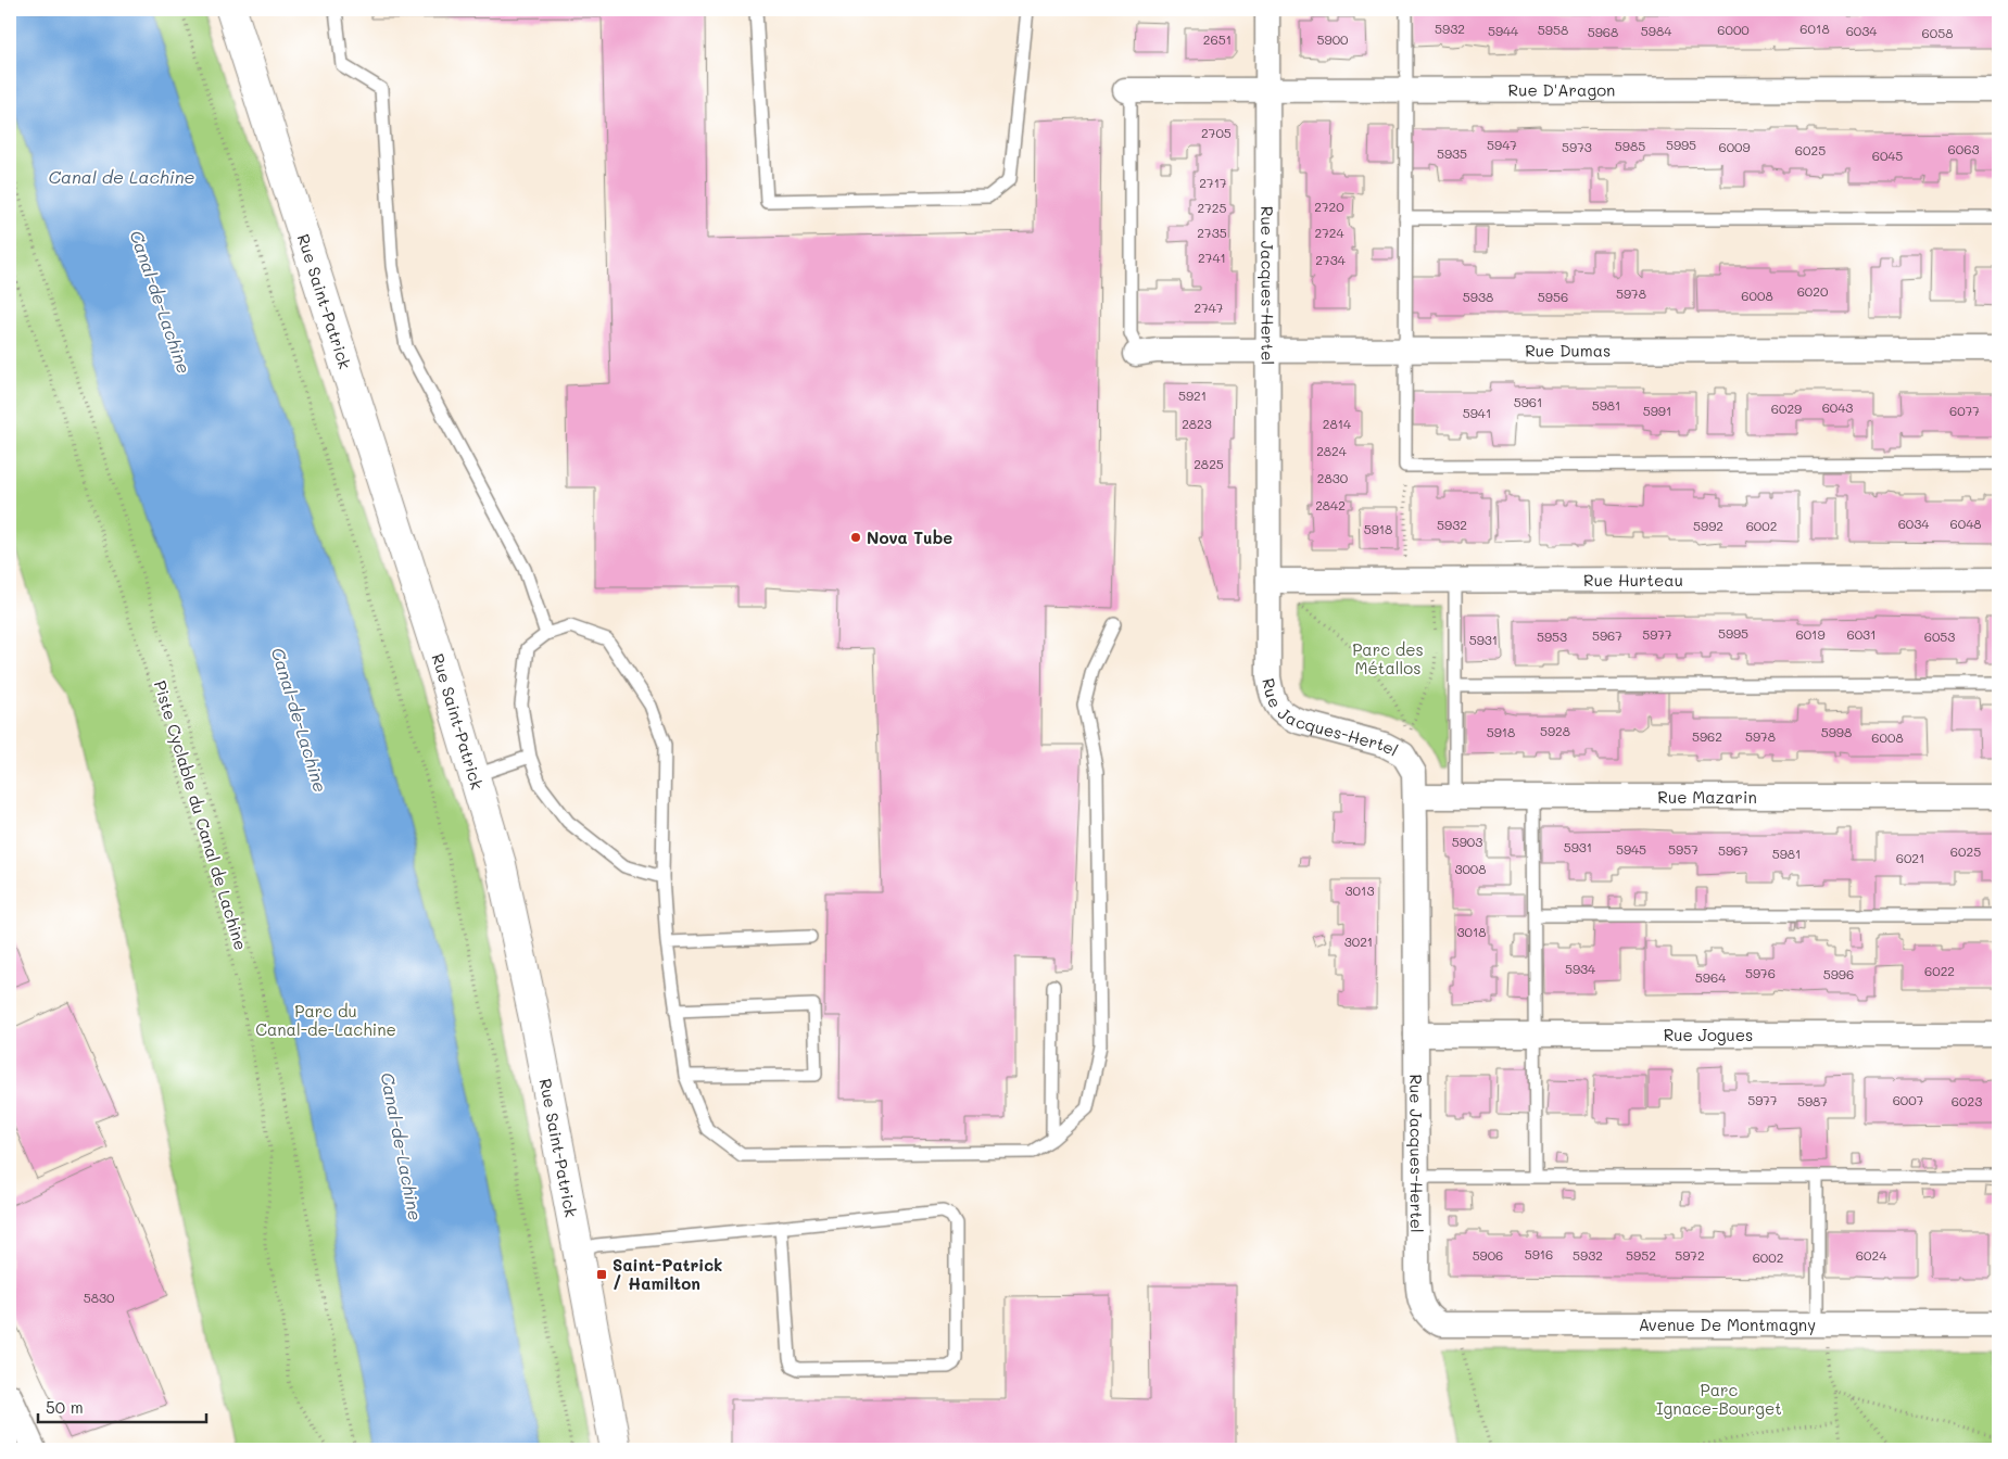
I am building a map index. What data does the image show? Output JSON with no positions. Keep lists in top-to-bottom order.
{
  "streets": {
    "main road": ["Rue Saint-Patrick"],
    "street": [
      "Rue D'Aragon",
      "Rue Jacques-Hertel",
      "Rue Dumas",
      "Rue Hurteau",
      "Rue Mazarin",
      "Rue Jogues",
      "Avenue De Montmagny"
    ],
    "path": ["Piste Cyclable du Canal de Lachine"]
  },
  "crossings": [
    ["Rue D'Aragon", "Rue Jacques-Hertel"],
    ["Rue Jacques-Hertel", "Rue Dumas"],
    ["Rue Jacques-Hertel", "Rue Hurteau"],
    ["Rue Jacques-Hertel", "Rue Mazarin"],
    ["Rue Jacques-Hertel", "Rue Jogues"],
    ["Rue Jacques-Hertel", "Avenue De Montmagny"]
  ],
  "water": ["Canal de Lachine", "Canal-de-Lachine"],
  "parks": ["Parc des Métallos", "Parc du Canal-de-Lachine", "Parc Ignace-Bourget"],
  "places": {
    "other": ["Nova Tube"],
    "transit": ["Saint-Patrick / Hamilton"]
  },
  "house_numbers": [
    "5932",
    "6018",
    "5958",
    "6000",
    "5944",
    "5984",
    "6034",
    "5968",
    "6058",
    "2651",
    "5900",
    "2705",
    "5947",
    "5995",
    "5985",
    "5973",
    "6009",
    "6063",
    "6025",
    "5935",
    "6045",
    "2717",
    "2720",
    "2725",
    "2735",
    "2724",
    "2741",
    "2734",
    "6020",
    "5978",
    "6008",
    "5938",
    "5956",
    "2747",
    "5921",
    "5961",
    "5981",
    "6043",
    "6029",
    "5991",
    "6077",
    "5941",
    "2823",
    "2814",
    "2824",
    "2825",
    "2830",
    "2842",
    "6034",
    "6048",
    "5932",
    "5992",
    "6002",
    "5918",
    "5995",
    "5977",
    "6019",
    "6031",
    "5967",
    "5953",
    "6053",
    "5931",
    "5928",
    "5918",
    "5998",
    "5962",
    "5978",
    "6008",
    "5903",
    "5931",
    "5945",
    "5957",
    "5967",
    "6025",
    "5981",
    "6021",
    "3008",
    "3013",
    "3018",
    "3021",
    "5934",
    "6022",
    "5976",
    "5996",
    "5964",
    "5977",
    "6007",
    "5987",
    "6023",
    "5916",
    "5906",
    "5932",
    "5952",
    "5972",
    "6024",
    "6002",
    "5830"
  ],
  "scale_bar": "50 m"
}
